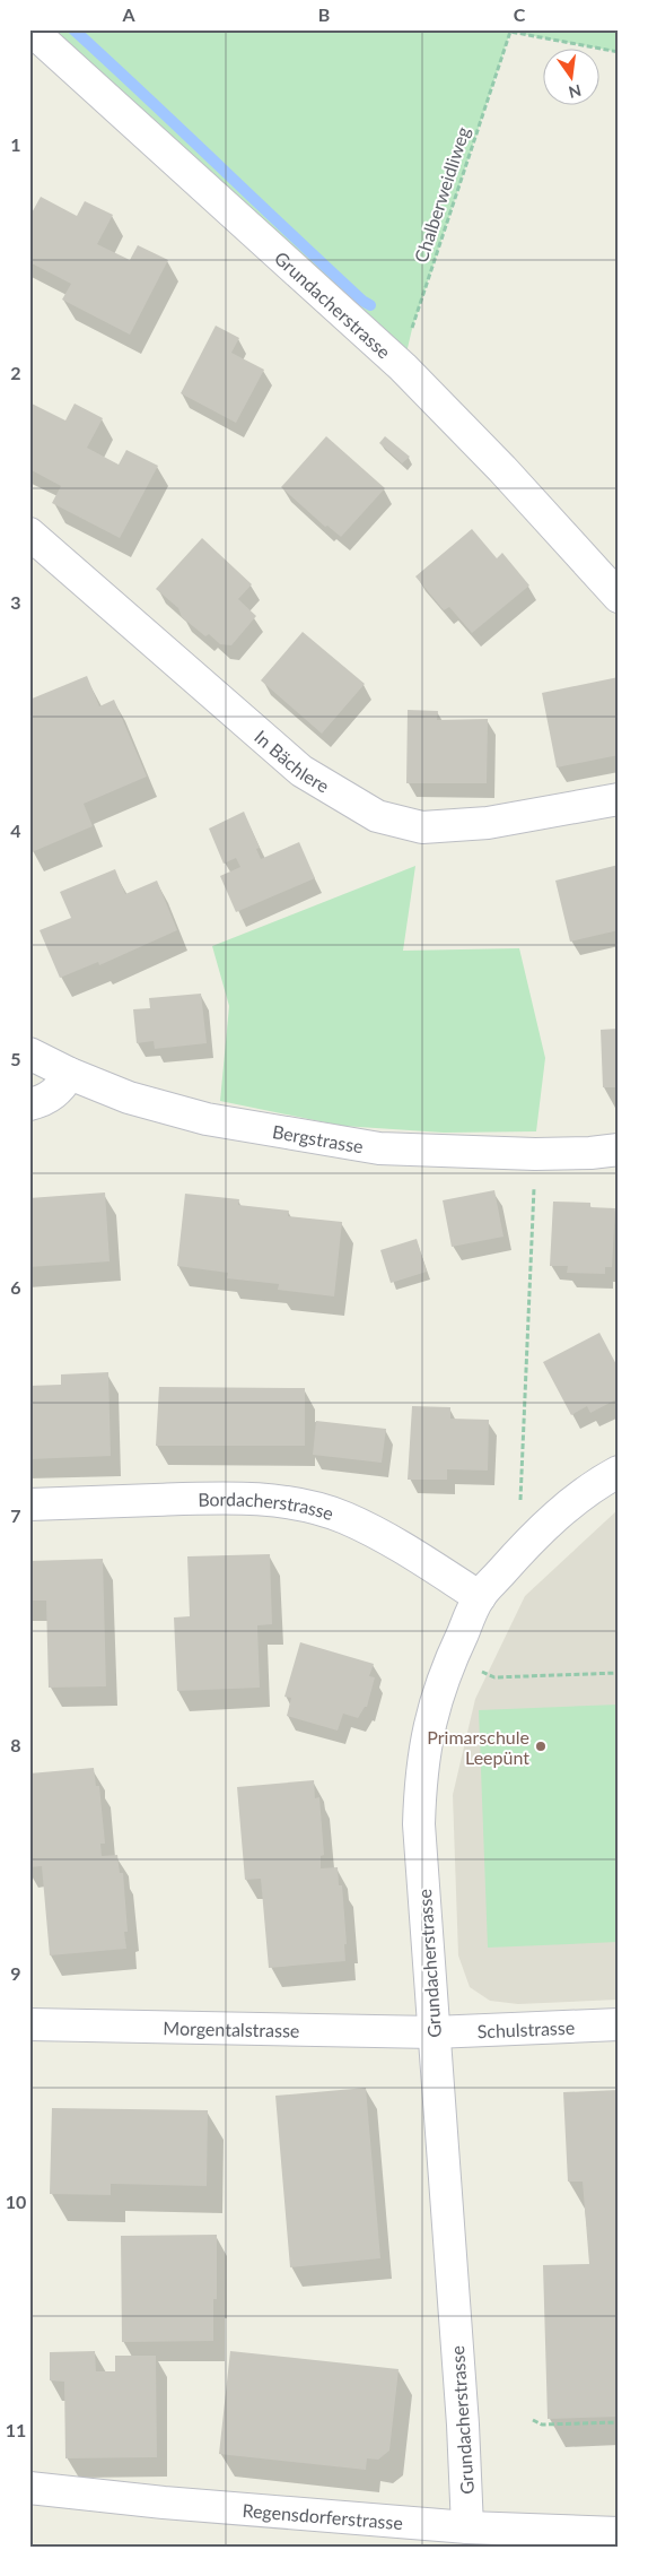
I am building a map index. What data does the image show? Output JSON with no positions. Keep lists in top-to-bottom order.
{
  "streets": {
    "street": [
      "Grundacherstrasse",
      "In Bächlere",
      "Bergstrasse",
      "Bordacherstrasse",
      "Schulstrasse",
      "Morgentalstrasse",
      "Regensdorferstrasse"
    ],
    "path": ["Chalberweidliweg"]
  },
  "crossings": [
    ["Chalberweidliweg", "Grundacherstrasse"],
    ["Grundacherstrasse", "Bordacherstrasse"],
    ["Grundacherstrasse", "Schulstrasse"],
    ["Grundacherstrasse", "Morgentalstrasse"],
    ["Grundacherstrasse", "Regensdorferstrasse"],
    ["Schulstrasse", "Morgentalstrasse"]
  ],
  "places": ["Primarschule Leepünt"],
  "north": "bottom",
  "grid": {
    "columns": ["A", "B", "C"],
    "rows": [
      "1",
      "2",
      "3",
      "4",
      "5",
      "6",
      "7",
      "8",
      "9",
      "10",
      "11"
    ]
  }
}
